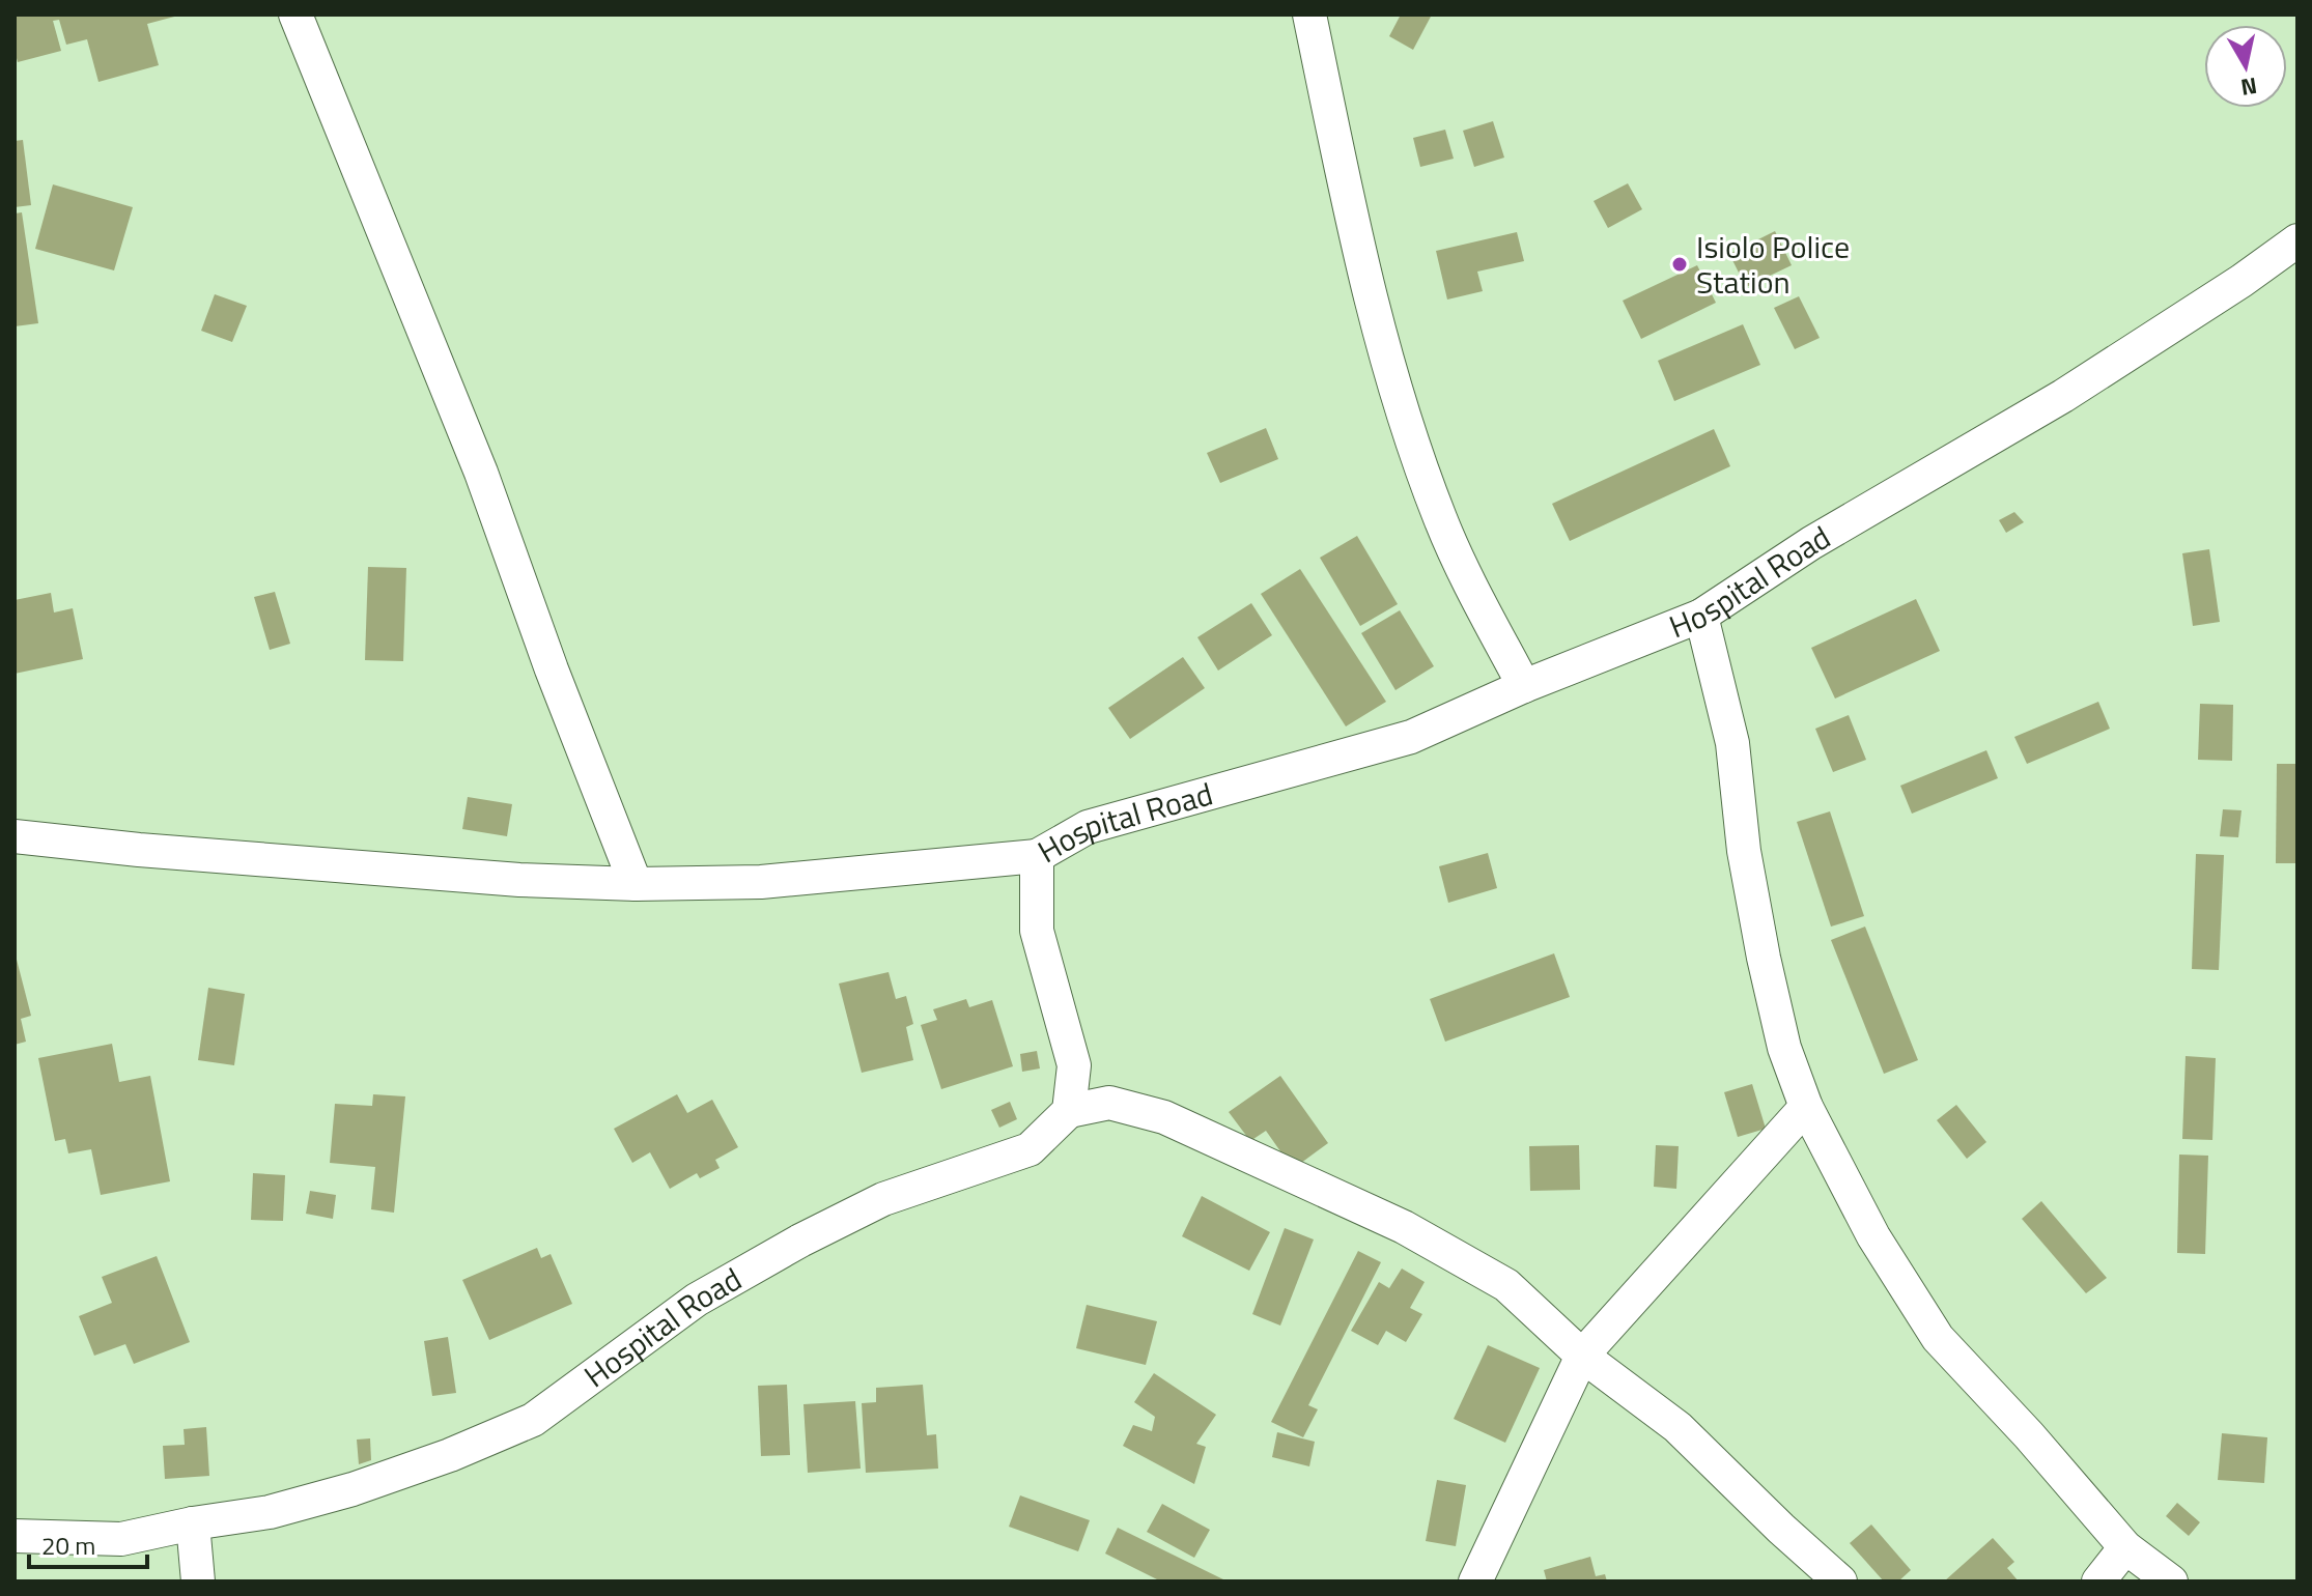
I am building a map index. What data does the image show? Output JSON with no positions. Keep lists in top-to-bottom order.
{
  "streets": {
    "street": ["Hospital Road"]
  },
  "places": ["Isiolo Police Station"],
  "scale_bar": "20 m",
  "north": "bottom"
}
